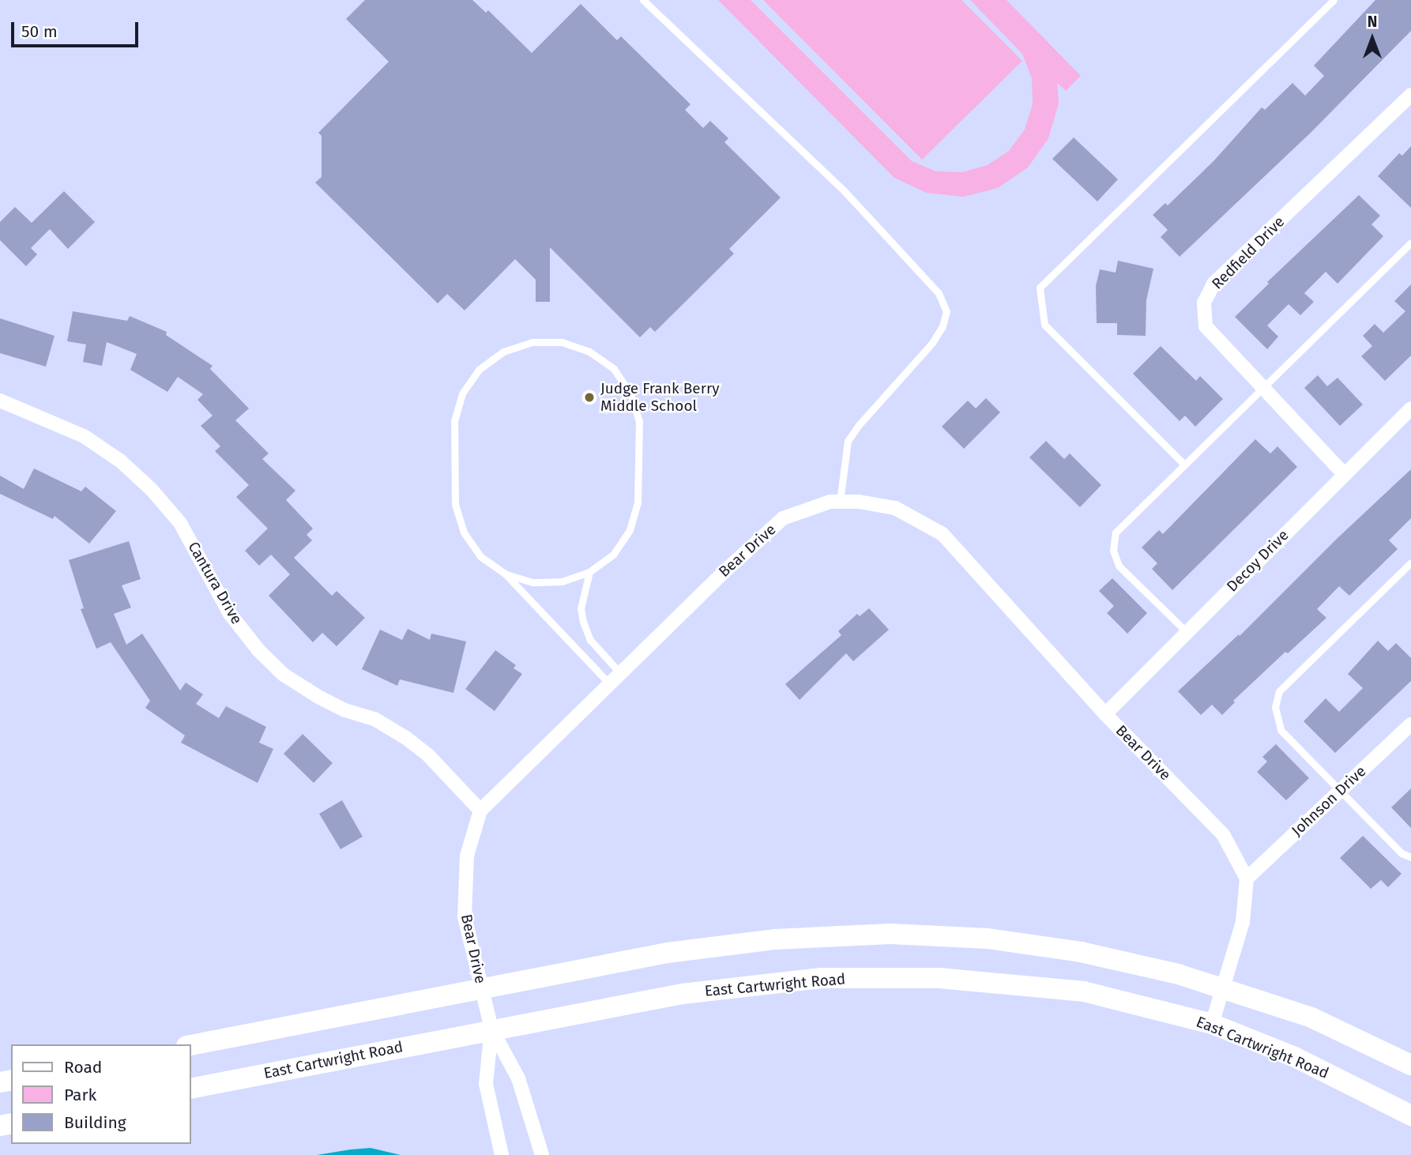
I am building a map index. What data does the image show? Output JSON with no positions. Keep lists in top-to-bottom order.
{
  "streets": {
    "main road": ["East Cartwright Road"],
    "street": [
      "Redfield Drive",
      "Bear Drive",
      "Decoy Drive",
      "Cantura Drive",
      "Johnson Drive"
    ]
  },
  "crossings": [
    ["Redfield Drive", "Decoy Drive"],
    ["Bear Drive", "Decoy Drive"],
    ["Bear Drive", "Cantura Drive"],
    ["Bear Drive", "Johnson Drive"],
    ["Bear Drive", "East Cartwright Road"]
  ],
  "places": ["Judge Frank Berry Middle School"],
  "legend": ["Road", "Park", "Building"],
  "scale_bar": "50 m",
  "north": "top"
}
